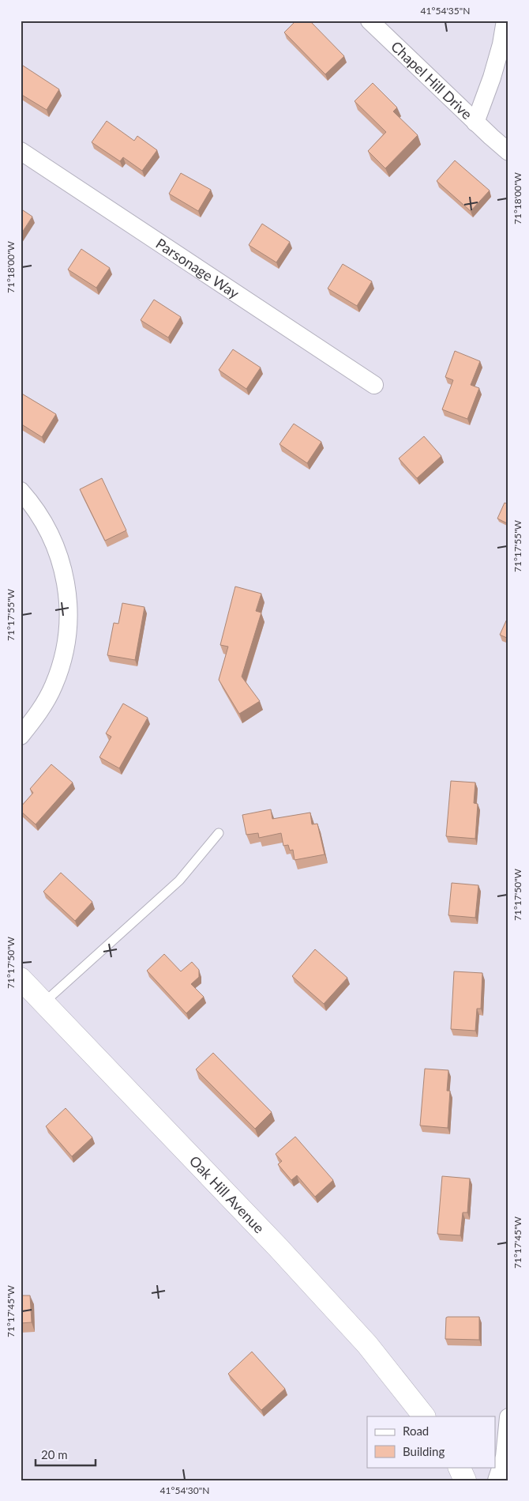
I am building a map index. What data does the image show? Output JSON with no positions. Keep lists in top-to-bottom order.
{
  "streets": {
    "main road": ["Oak Hill Avenue"],
    "street": ["Chapel Hill Drive", "Parsonage Way"]
  },
  "legend": ["Road", "Building"],
  "scale_bar": "20 m",
  "coordinates": [
    "41°54'35\"N",
    "71°18'00\"W",
    "71°17'55\"W",
    "71°17'50\"W",
    "71°17'45\"W",
    "41°54'30\"N"
  ]
}
